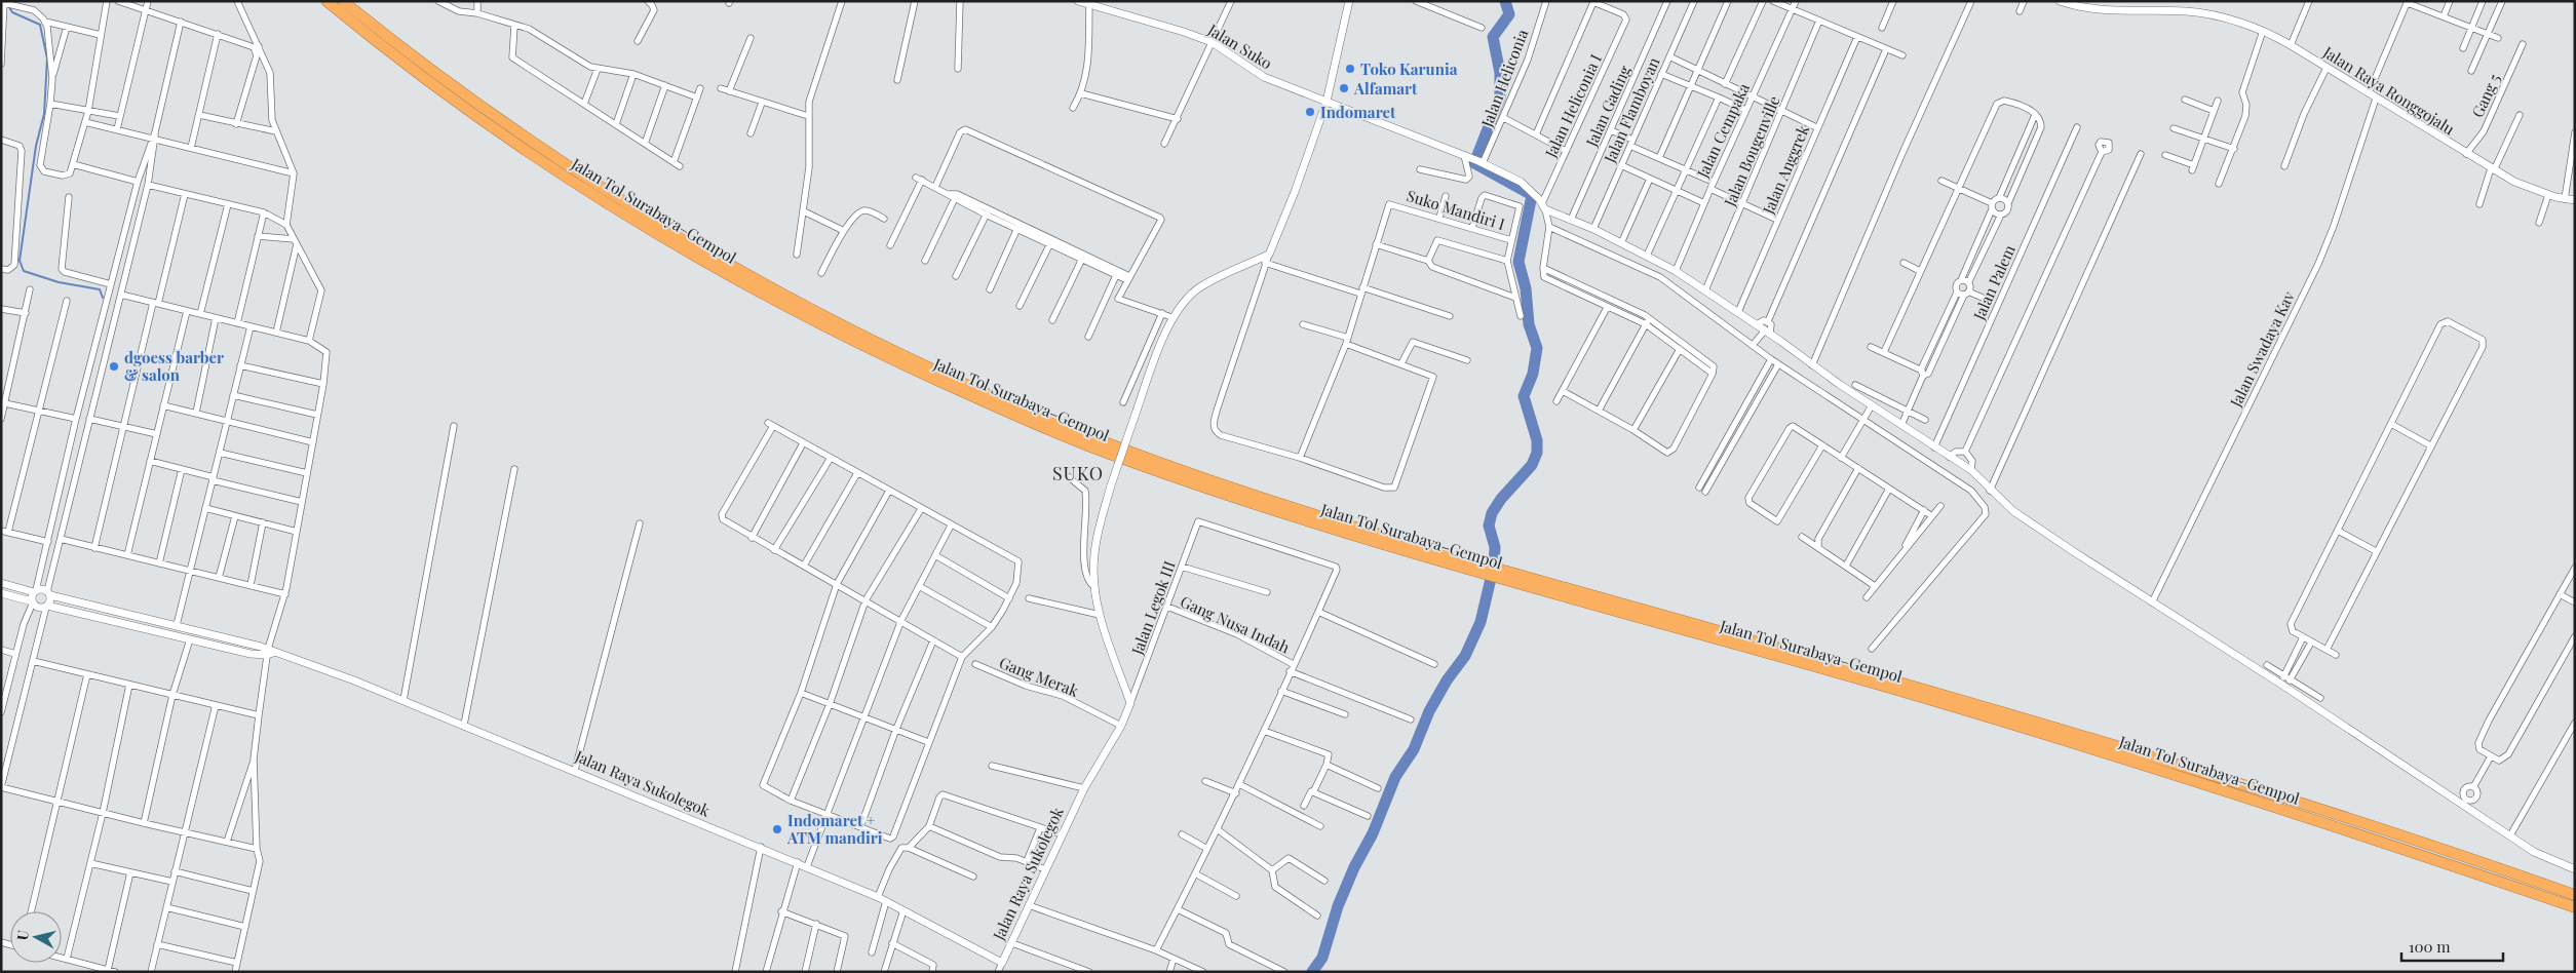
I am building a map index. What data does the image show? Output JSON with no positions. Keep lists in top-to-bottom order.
{
  "streets": {
    "highway": ["Jalan Tol Surabaya–Gempol"],
    "street": [
      "Jalan Suko",
      "Jalan Heliconia",
      "Jalan Raya Ronggojalu",
      "Gang 5",
      "Jalan Heliconia I",
      "Jalan Gading",
      "Jalan Flamboyan",
      "Jalan Cempaka",
      "Jalan Bougenville",
      "Jalan Anggrek",
      "Suko Mandiri I",
      "Jalan Palem",
      "Jalan Swadaya Kav",
      "Jalan Legok III",
      "Gang Nusa Indah",
      "Gang Merak",
      "Jalan Raya Sukolegok"
    ]
  },
  "crossings": [
    ["Jalan Suko", "Jalan Heliconia"],
    ["Jalan Suko", "Jalan Heliconia I"],
    ["Jalan Raya Ronggojalu", "Gang 5"],
    ["Jalan Raya Ronggojalu", "Jalan Swadaya Kav"],
    ["Jalan Legok III", "Gang Nusa Indah"],
    ["Jalan Legok III", "Jalan Raya Sukolegok"],
    ["Gang Merak", "Jalan Raya Sukolegok"]
  ],
  "districts": ["SUKO"],
  "places": [
    "Toko Karunia",
    "Alfamart",
    "Indomaret",
    "dgoess barber & salon",
    "Indomaret + ATM mandiri"
  ],
  "scale_bar": "100 m",
  "north": "left"
}
